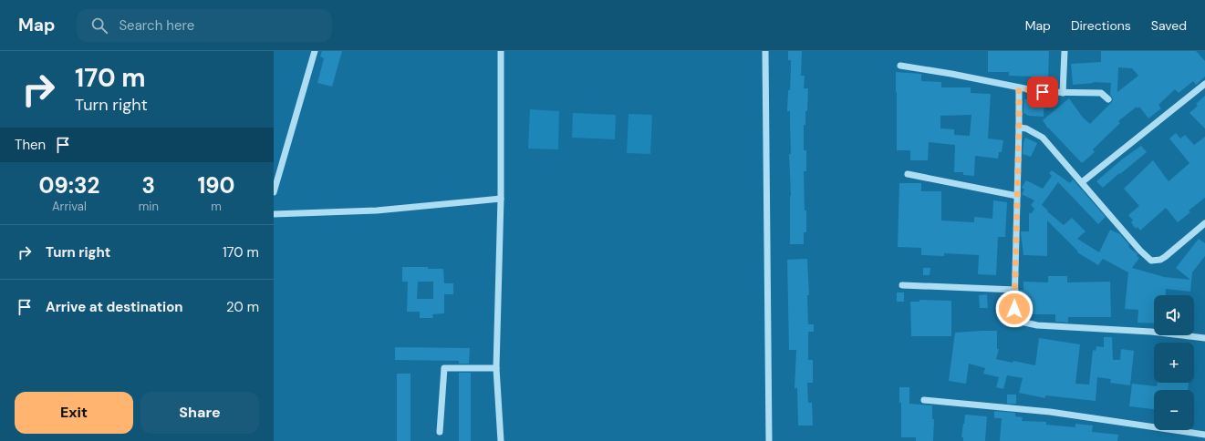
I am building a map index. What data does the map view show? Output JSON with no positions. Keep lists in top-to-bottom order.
{
  "page": {
    "header": "Map",
    "search": "Search here",
    "nav": ["Map", "Directions", "Saved"],
    "turn": ["170 m", "Turn right"],
    "then": "Then",
    "eta": [
      "09:32",
      "Arrival",
      "3",
      "min",
      "190",
      "m"
    ],
    "list": [
      {
        "name": "Turn right",
        "value": "170 m"
      },
      {
        "name": "Arrive at destination",
        "value": "20 m"
      }
    ],
    "map_buttons": ["+", "−"],
    "buttons": ["Exit", "Share"]
  }
}
